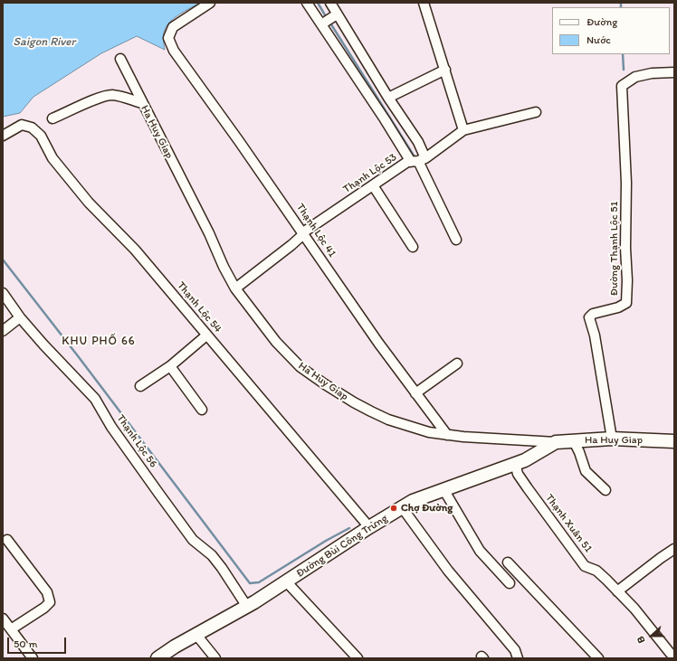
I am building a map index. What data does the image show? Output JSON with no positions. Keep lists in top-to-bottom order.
{
  "streets": {
    "street": [
      "Ha Huy Giap",
      "Thạnh Lộc 53",
      "Thạnh Lộc 41",
      "Đường Thạnh Lộc 51",
      "Thạnh Lộc 54",
      "Thạnh Lộc 56",
      "Thạnh Xuân 51",
      "Đường Bùi Công Trừng"
    ]
  },
  "crossings": [
    ["Ha Huy Giap", "Thạnh Lộc 53"],
    ["Ha Huy Giap", "Thạnh Lộc 41"],
    ["Ha Huy Giap", "Đường Thạnh Lộc 51"],
    ["Ha Huy Giap", "Đường Bùi Công Trừng"],
    ["Thạnh Lộc 53", "Thạnh Lộc 41"],
    ["Thạnh Lộc 54", "Đường Bùi Công Trừng"],
    ["Thạnh Lộc 56", "Đường Bùi Công Trừng"],
    ["Thạnh Xuân 51", "Đường Bùi Công Trừng"]
  ],
  "districts": ["KHU PHỐ 66"],
  "water": ["Saigon River"],
  "places": ["Chợ Đường"],
  "legend": ["Đường", "Nước"],
  "scale_bar": "50 m",
  "north": "left"
}
